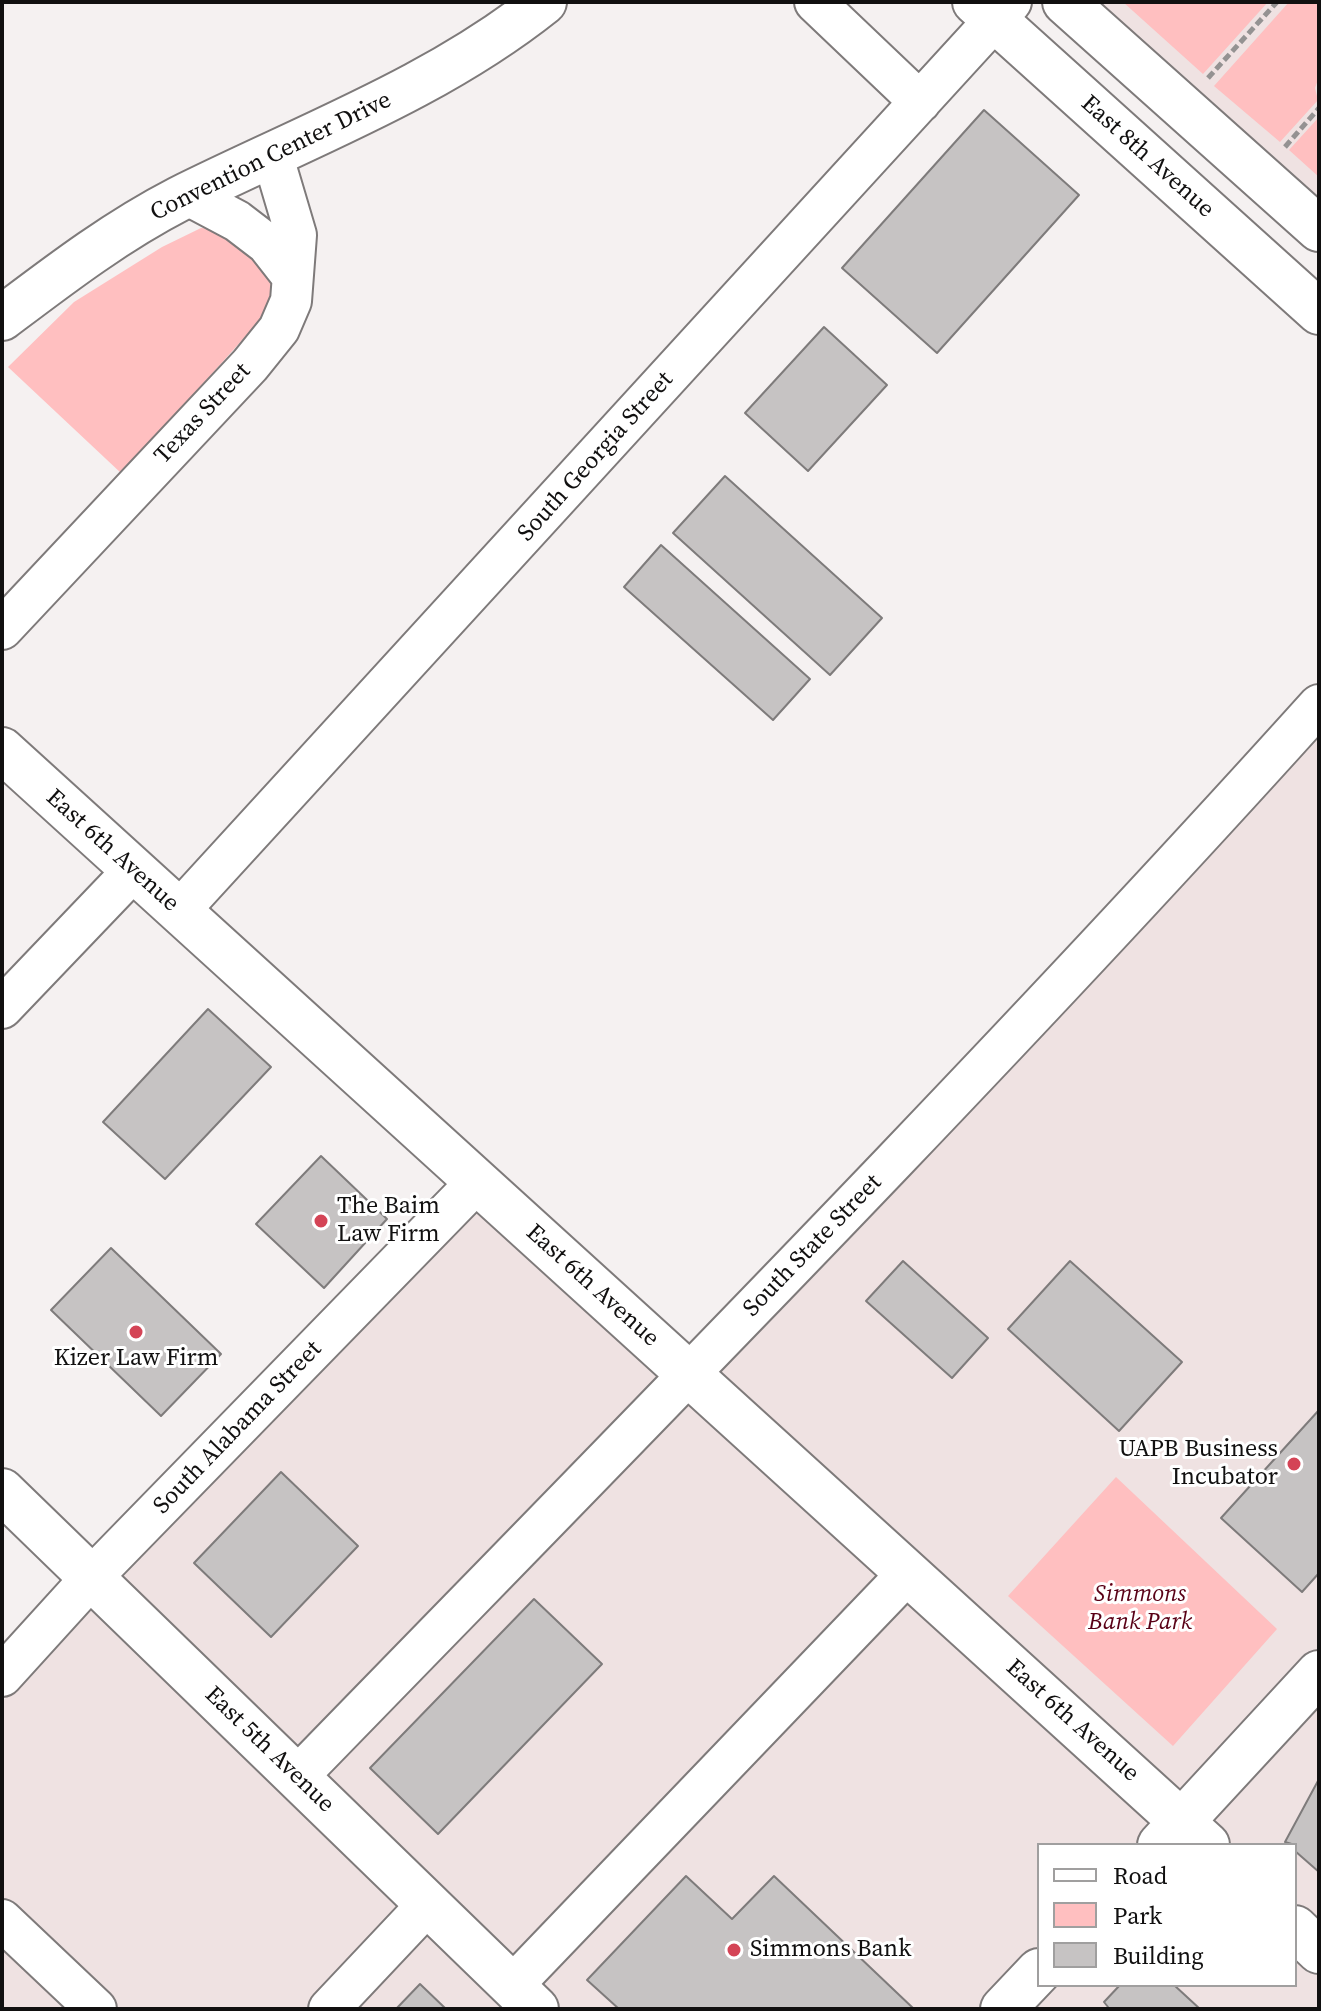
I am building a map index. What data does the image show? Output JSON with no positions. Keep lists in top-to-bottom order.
{
  "streets": {
    "main road": [
      "Convention Center Drive",
      "East 8th Avenue",
      "East 6th Avenue",
      "East 5th Avenue"
    ],
    "street": [
      "Texas Street",
      "South Georgia Street",
      "South State Street",
      "South Alabama Street"
    ]
  },
  "crossings": [
    ["Convention Center Drive", "Texas Street"],
    ["East 8th Avenue", "South Georgia Street"],
    ["South Georgia Street", "East 6th Avenue"],
    ["East 6th Avenue", "South State Street"],
    ["East 6th Avenue", "South Alabama Street"],
    ["South State Street", "East 5th Avenue"],
    ["South Alabama Street", "East 5th Avenue"]
  ],
  "parks": ["Simmons Bank Park"],
  "places": [
    "The Baim Law Firm",
    "Kizer Law Firm",
    "UAPB Business Incubator",
    "Simmons Bank"
  ],
  "legend": ["Road", "Park", "Building"]
}
